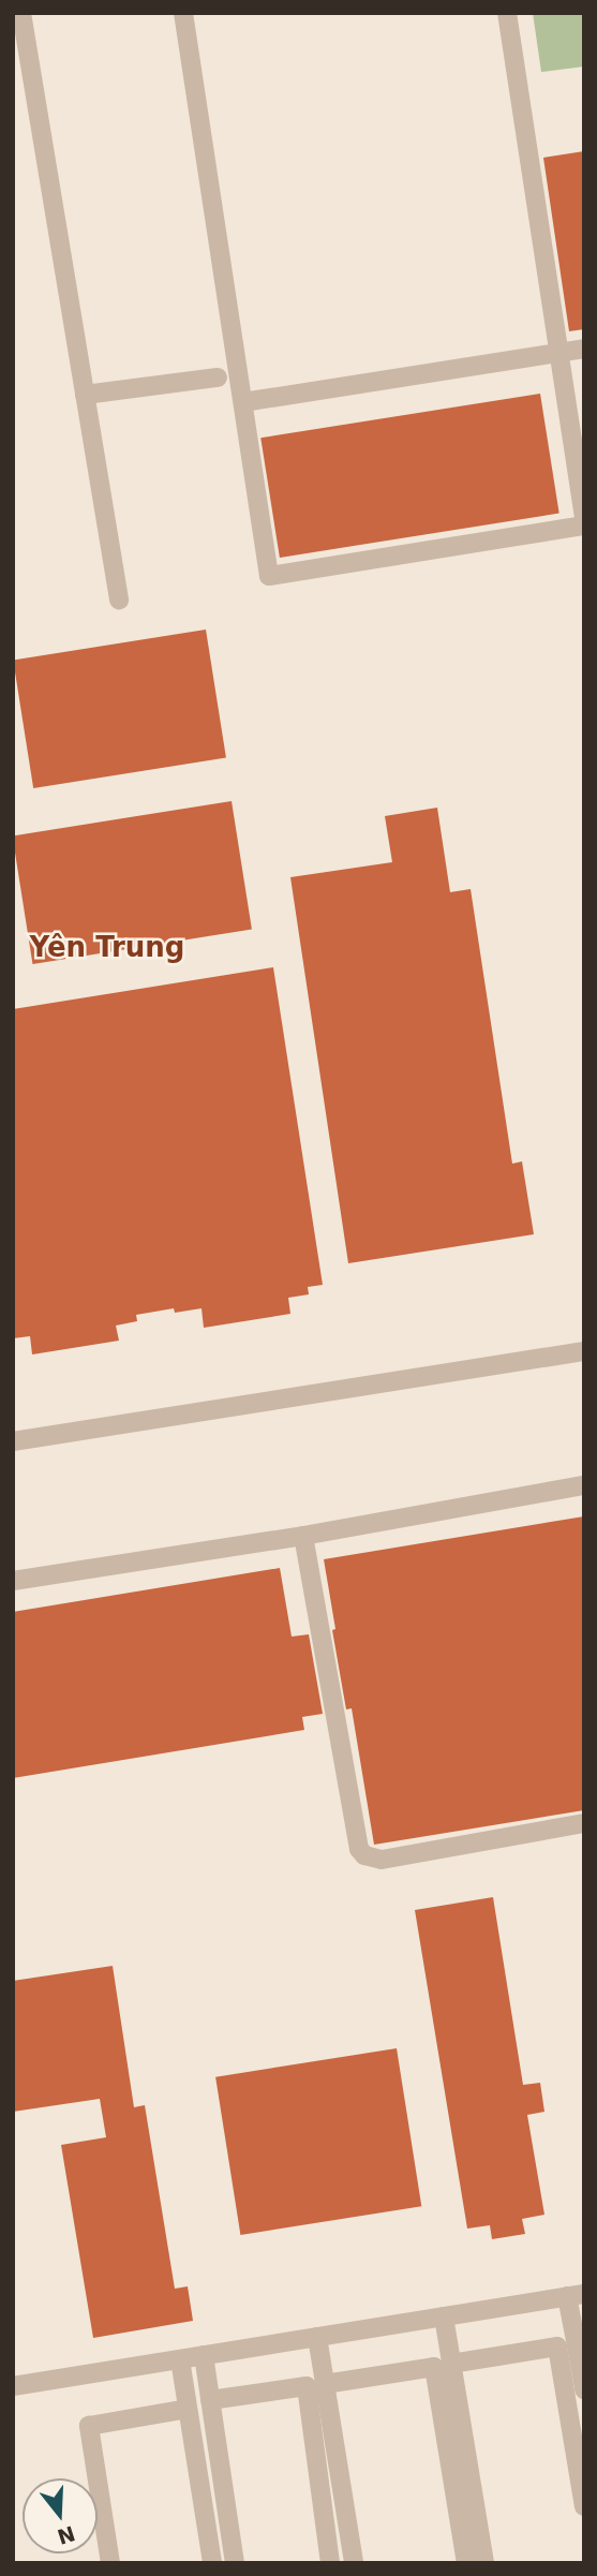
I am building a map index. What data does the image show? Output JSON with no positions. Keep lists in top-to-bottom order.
{
  "districts": ["Yên Trung"],
  "north": "bottom"
}
